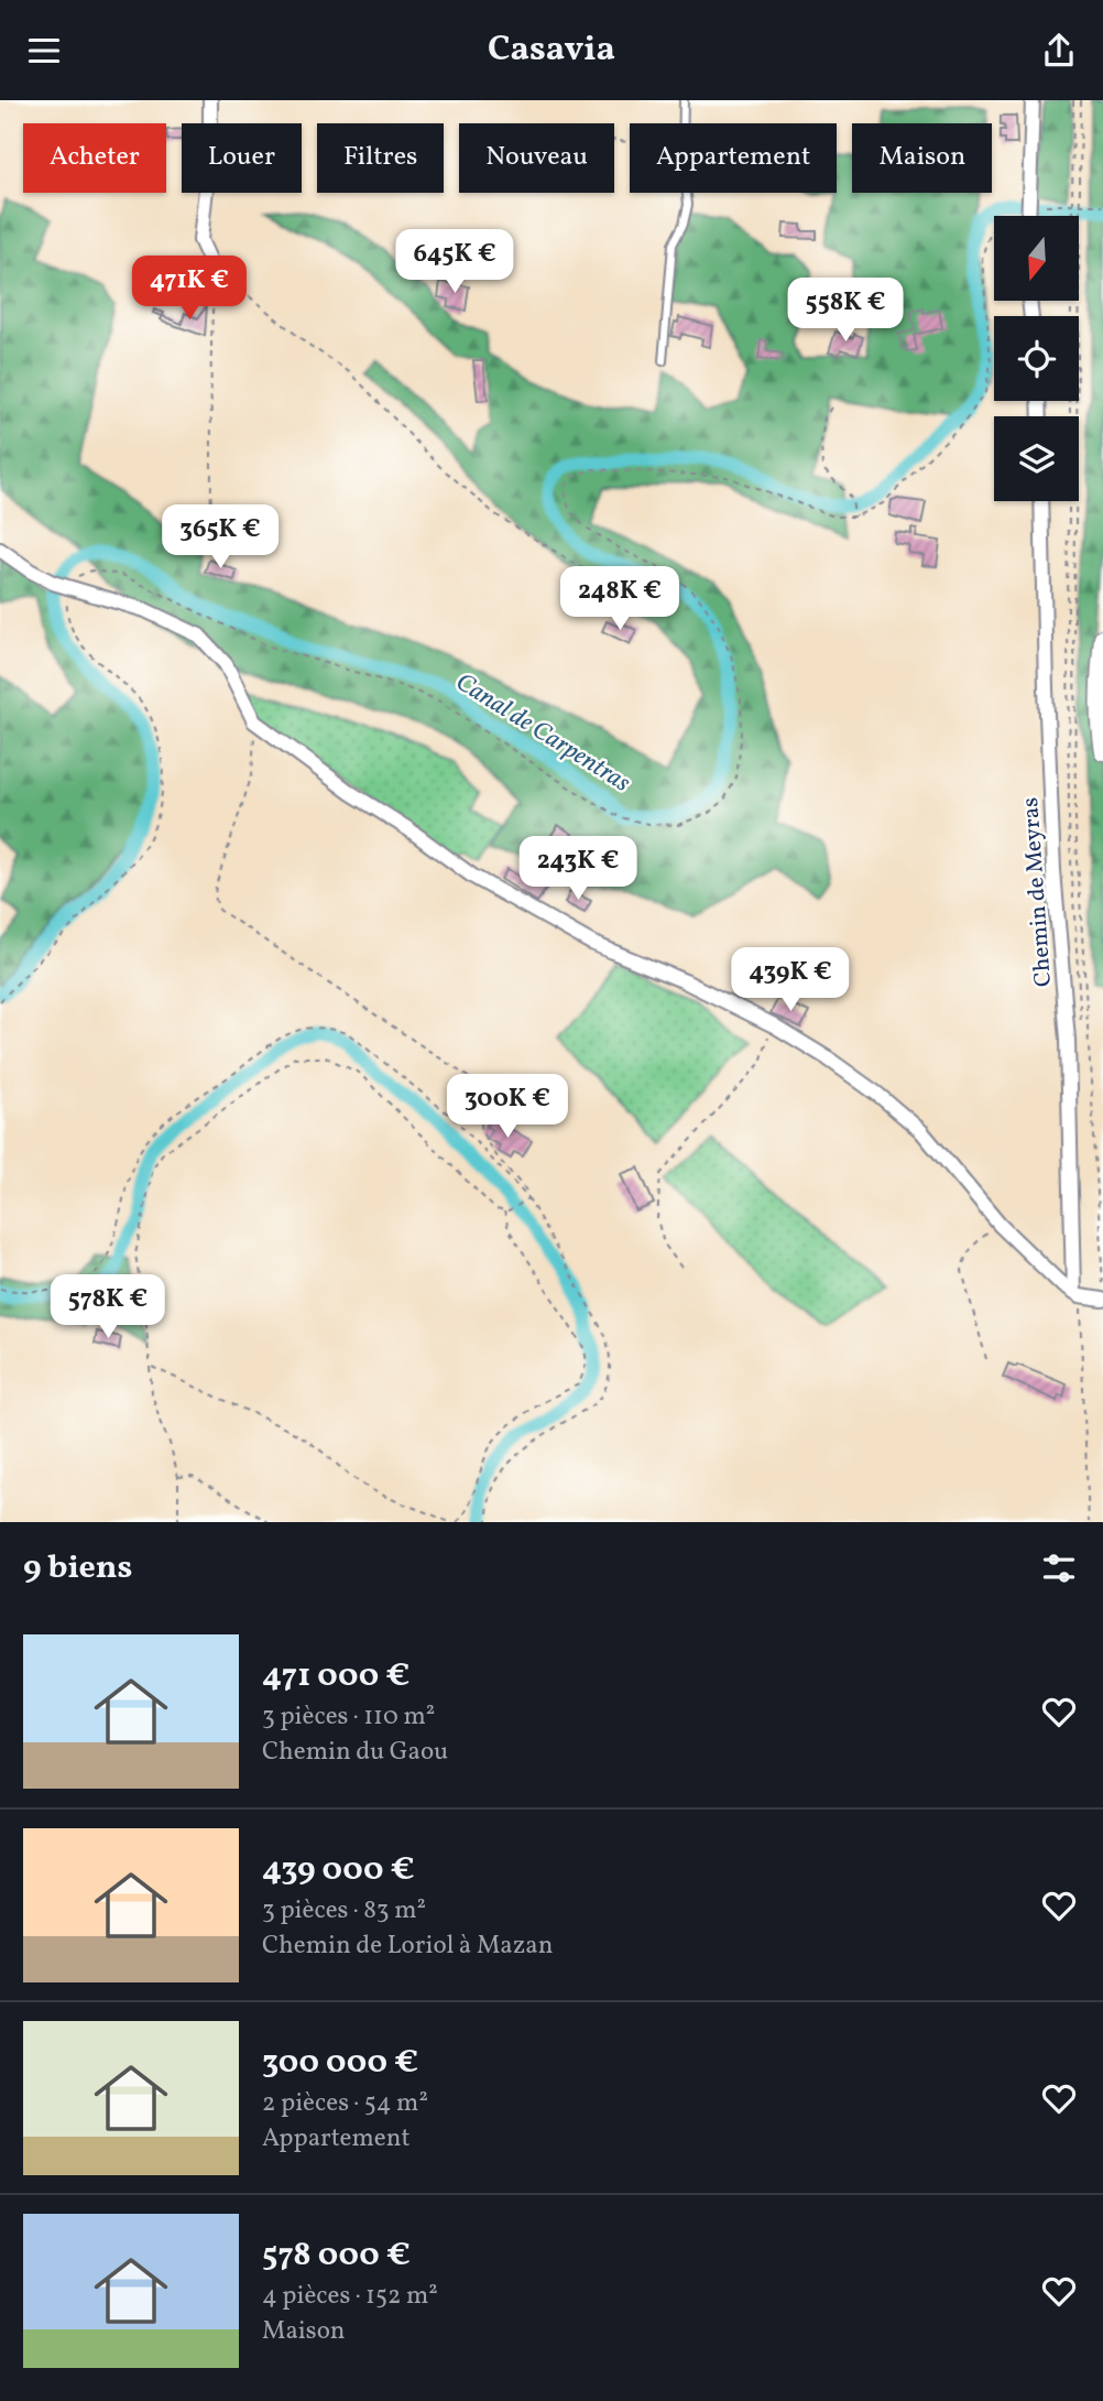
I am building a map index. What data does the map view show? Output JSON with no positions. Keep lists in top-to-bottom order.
{
  "streets": {
    "street": ["Chemin de Meyras"]
  },
  "water": ["Canal de Carpentras"],
  "north": "bottom",
  "page": {
    "header": "Casavia",
    "chip": [
      "Acheter",
      "Louer",
      "Filtres",
      "Nouveau",
      "Appartement",
      "Maison"
    ],
    "price": [
      "645K €",
      "471K €",
      "558K €",
      "365K €",
      "248K €",
      "243K €",
      "439K €",
      "300K €",
      "578K €"
    ],
    "heading": "9 biens",
    "list": [
      {
        "name": "471 000 €",
        "note": "3 pièces · 110 m² · Chemin du Gaou"
      },
      {
        "name": "439 000 €",
        "note": "3 pièces · 83 m² · Chemin de Loriol à Mazan"
      },
      {
        "name": "300 000 €",
        "note": "2 pièces · 54 m² · Appartement"
      },
      {
        "name": "578 000 €",
        "note": "4 pièces · 152 m² · Maison"
      }
    ]
  }
}
